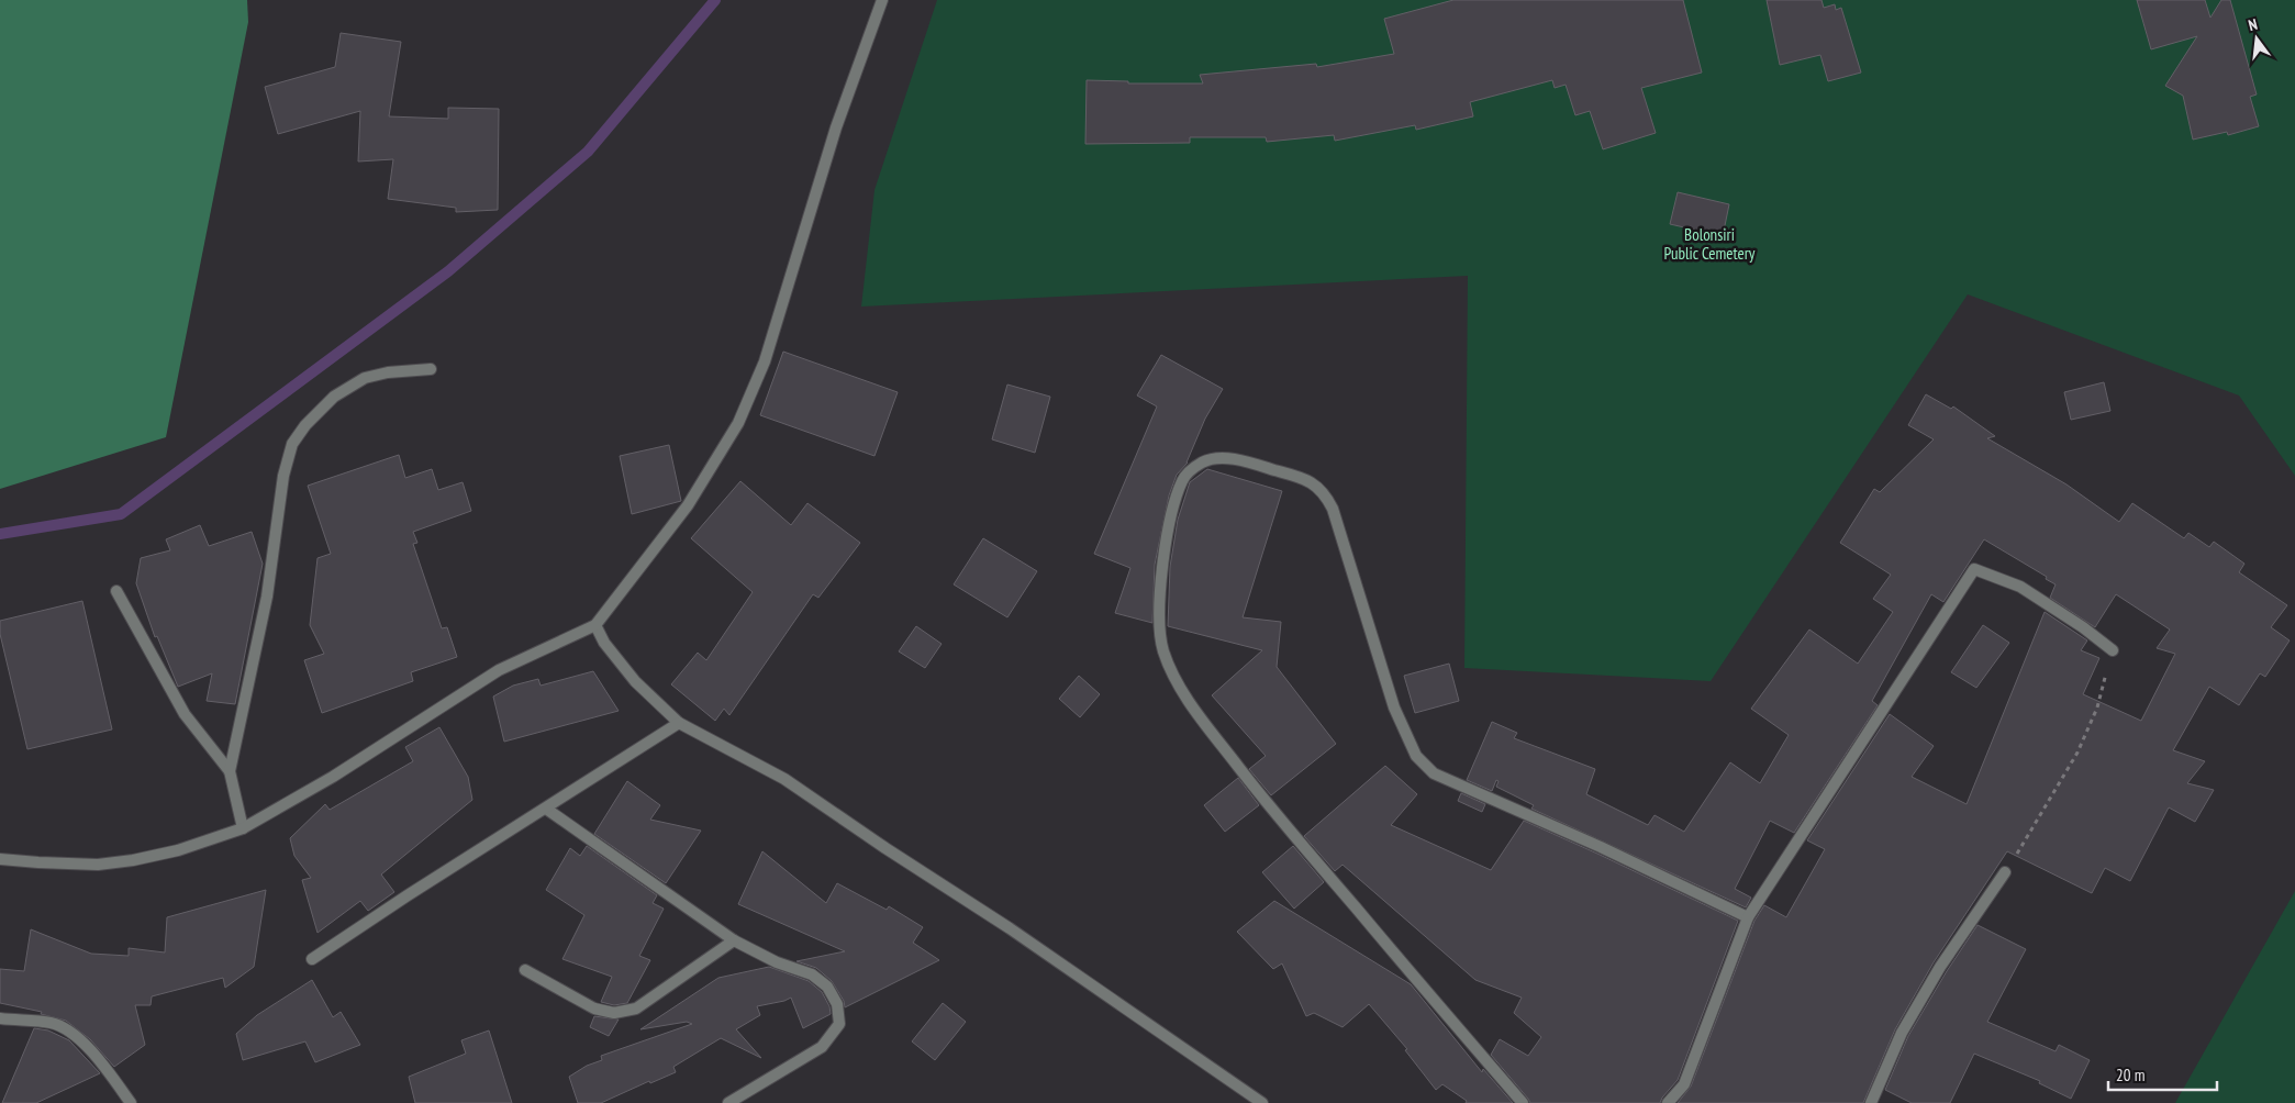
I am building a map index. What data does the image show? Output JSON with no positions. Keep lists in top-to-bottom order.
{
  "parks": ["Bolonsiri Public Cemetery"],
  "scale_bar": "20 m",
  "north": "top"
}
